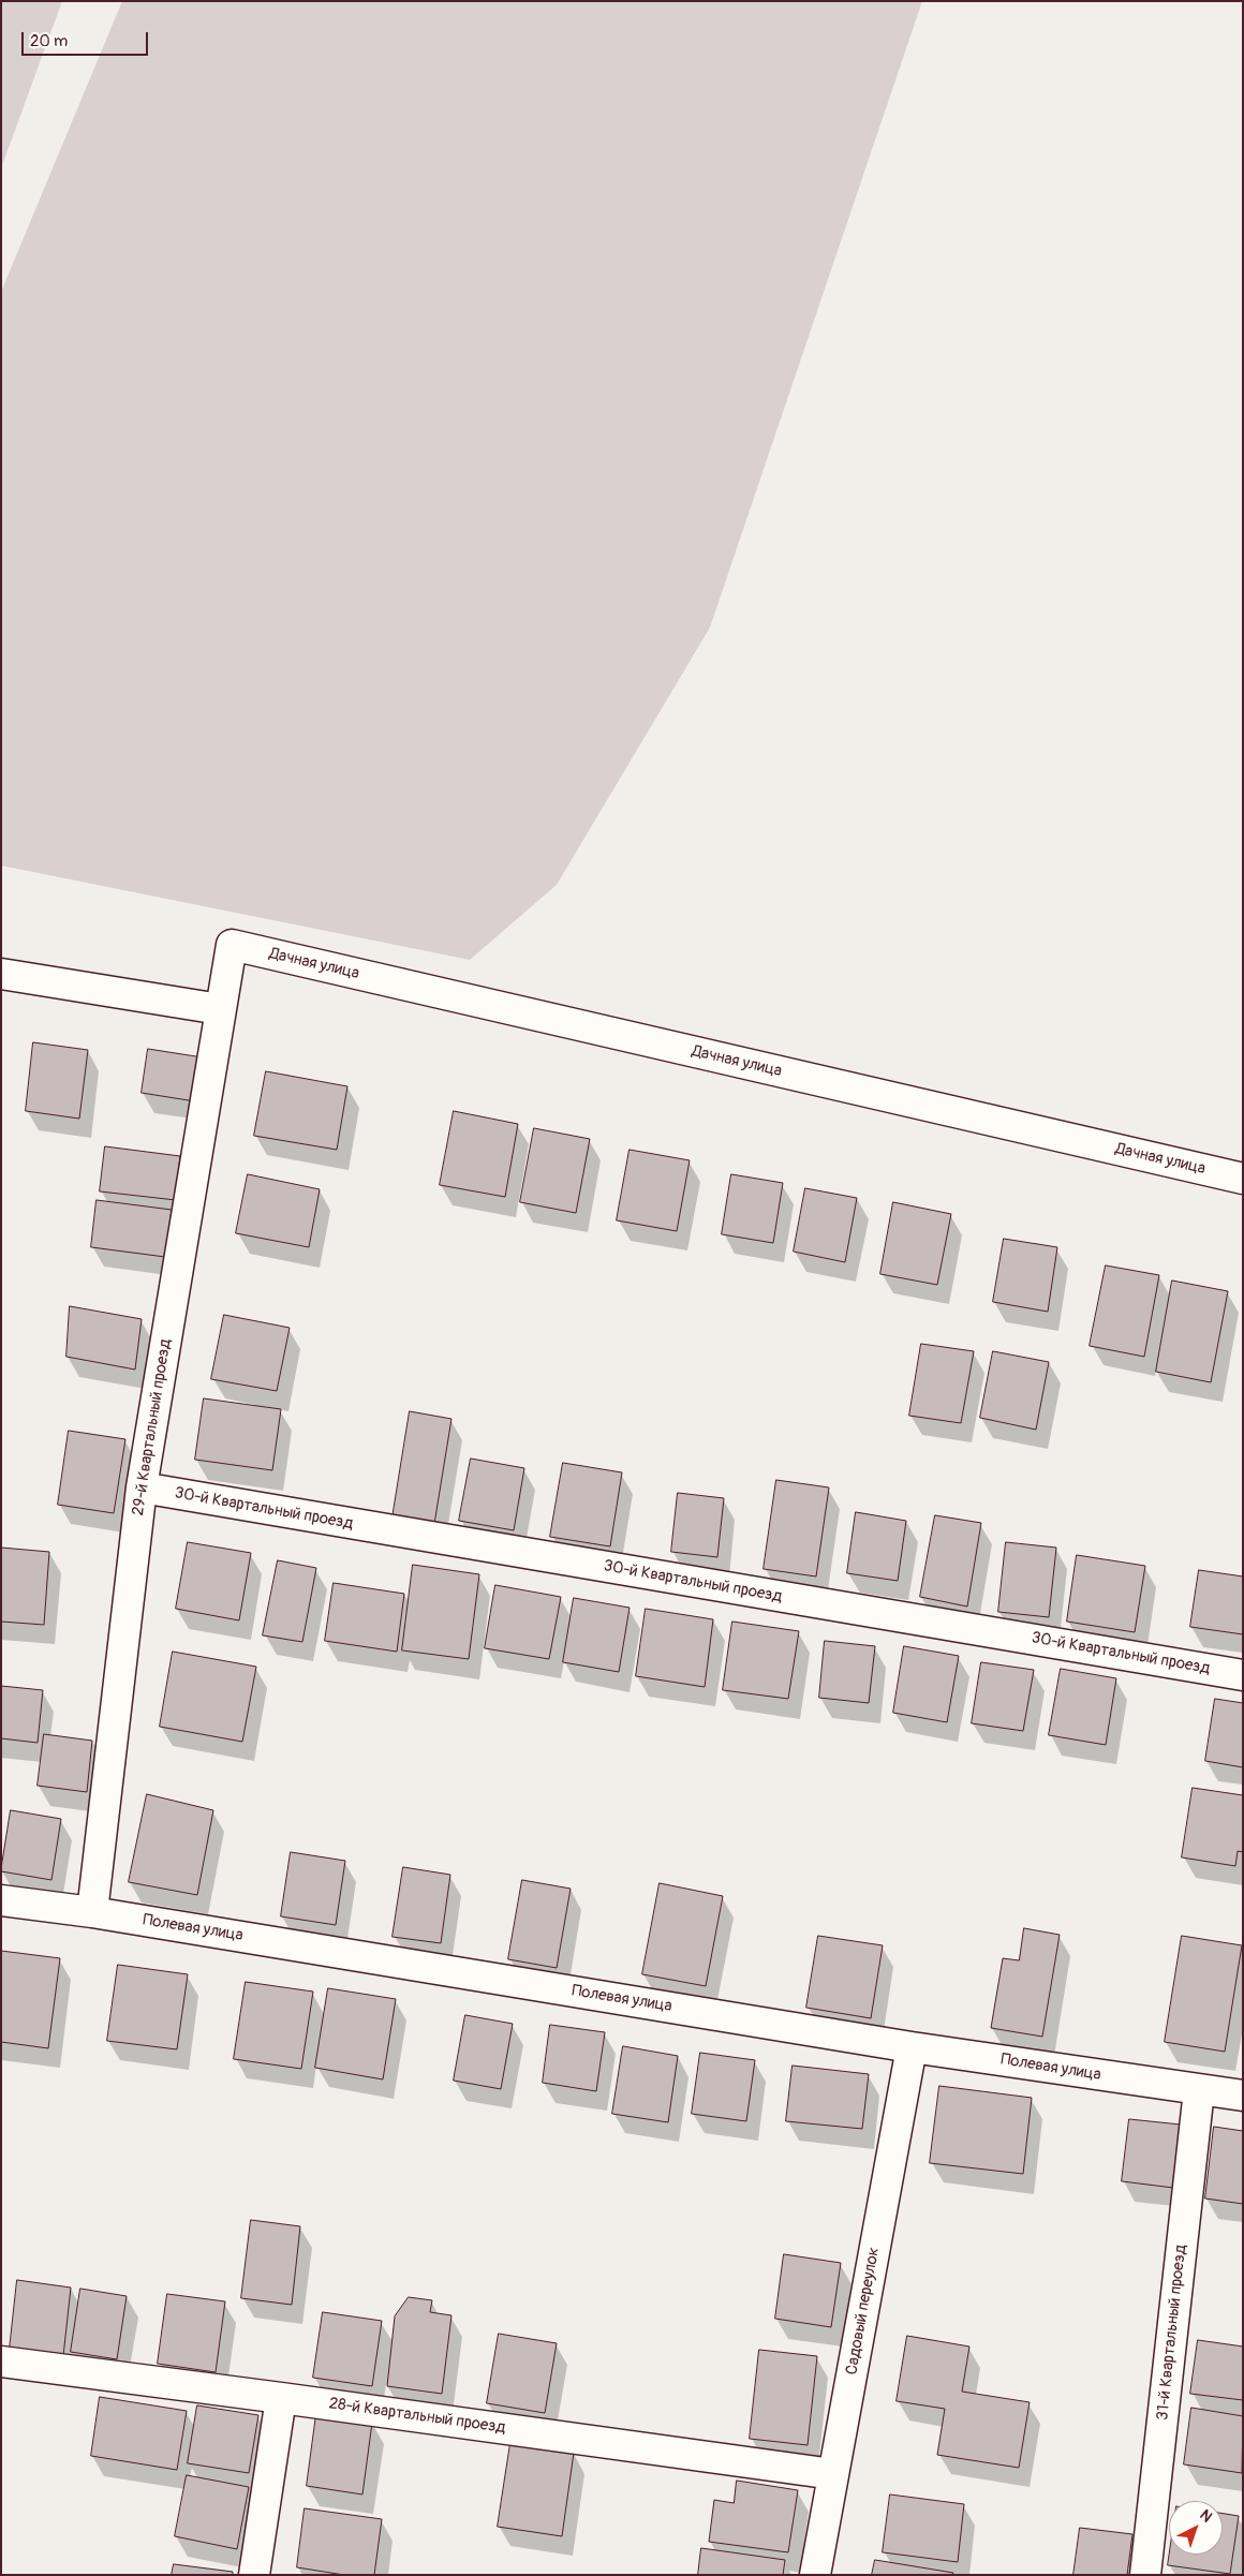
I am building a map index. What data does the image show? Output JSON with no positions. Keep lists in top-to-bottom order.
{
  "streets": {
    "street": [
      "Дачная улица",
      "29-й Квартальный проезд",
      "30-й Квартальный проезд",
      "Полевая улица",
      "Садовый переулок",
      "31-й Квартальный проезд",
      "28-й Квартальный проезд"
    ]
  },
  "crossings": [
    ["Дачная улица", "29-й Квартальный проезд"],
    ["29-й Квартальный проезд", "30-й Квартальный проезд"],
    ["29-й Квартальный проезд", "Полевая улица"],
    ["Полевая улица", "Садовый переулок"],
    ["Полевая улица", "31-й Квартальный проезд"],
    ["Садовый переулок", "28-й Квартальный проезд"]
  ],
  "scale_bar": "20 m",
  "north": "top right"
}
